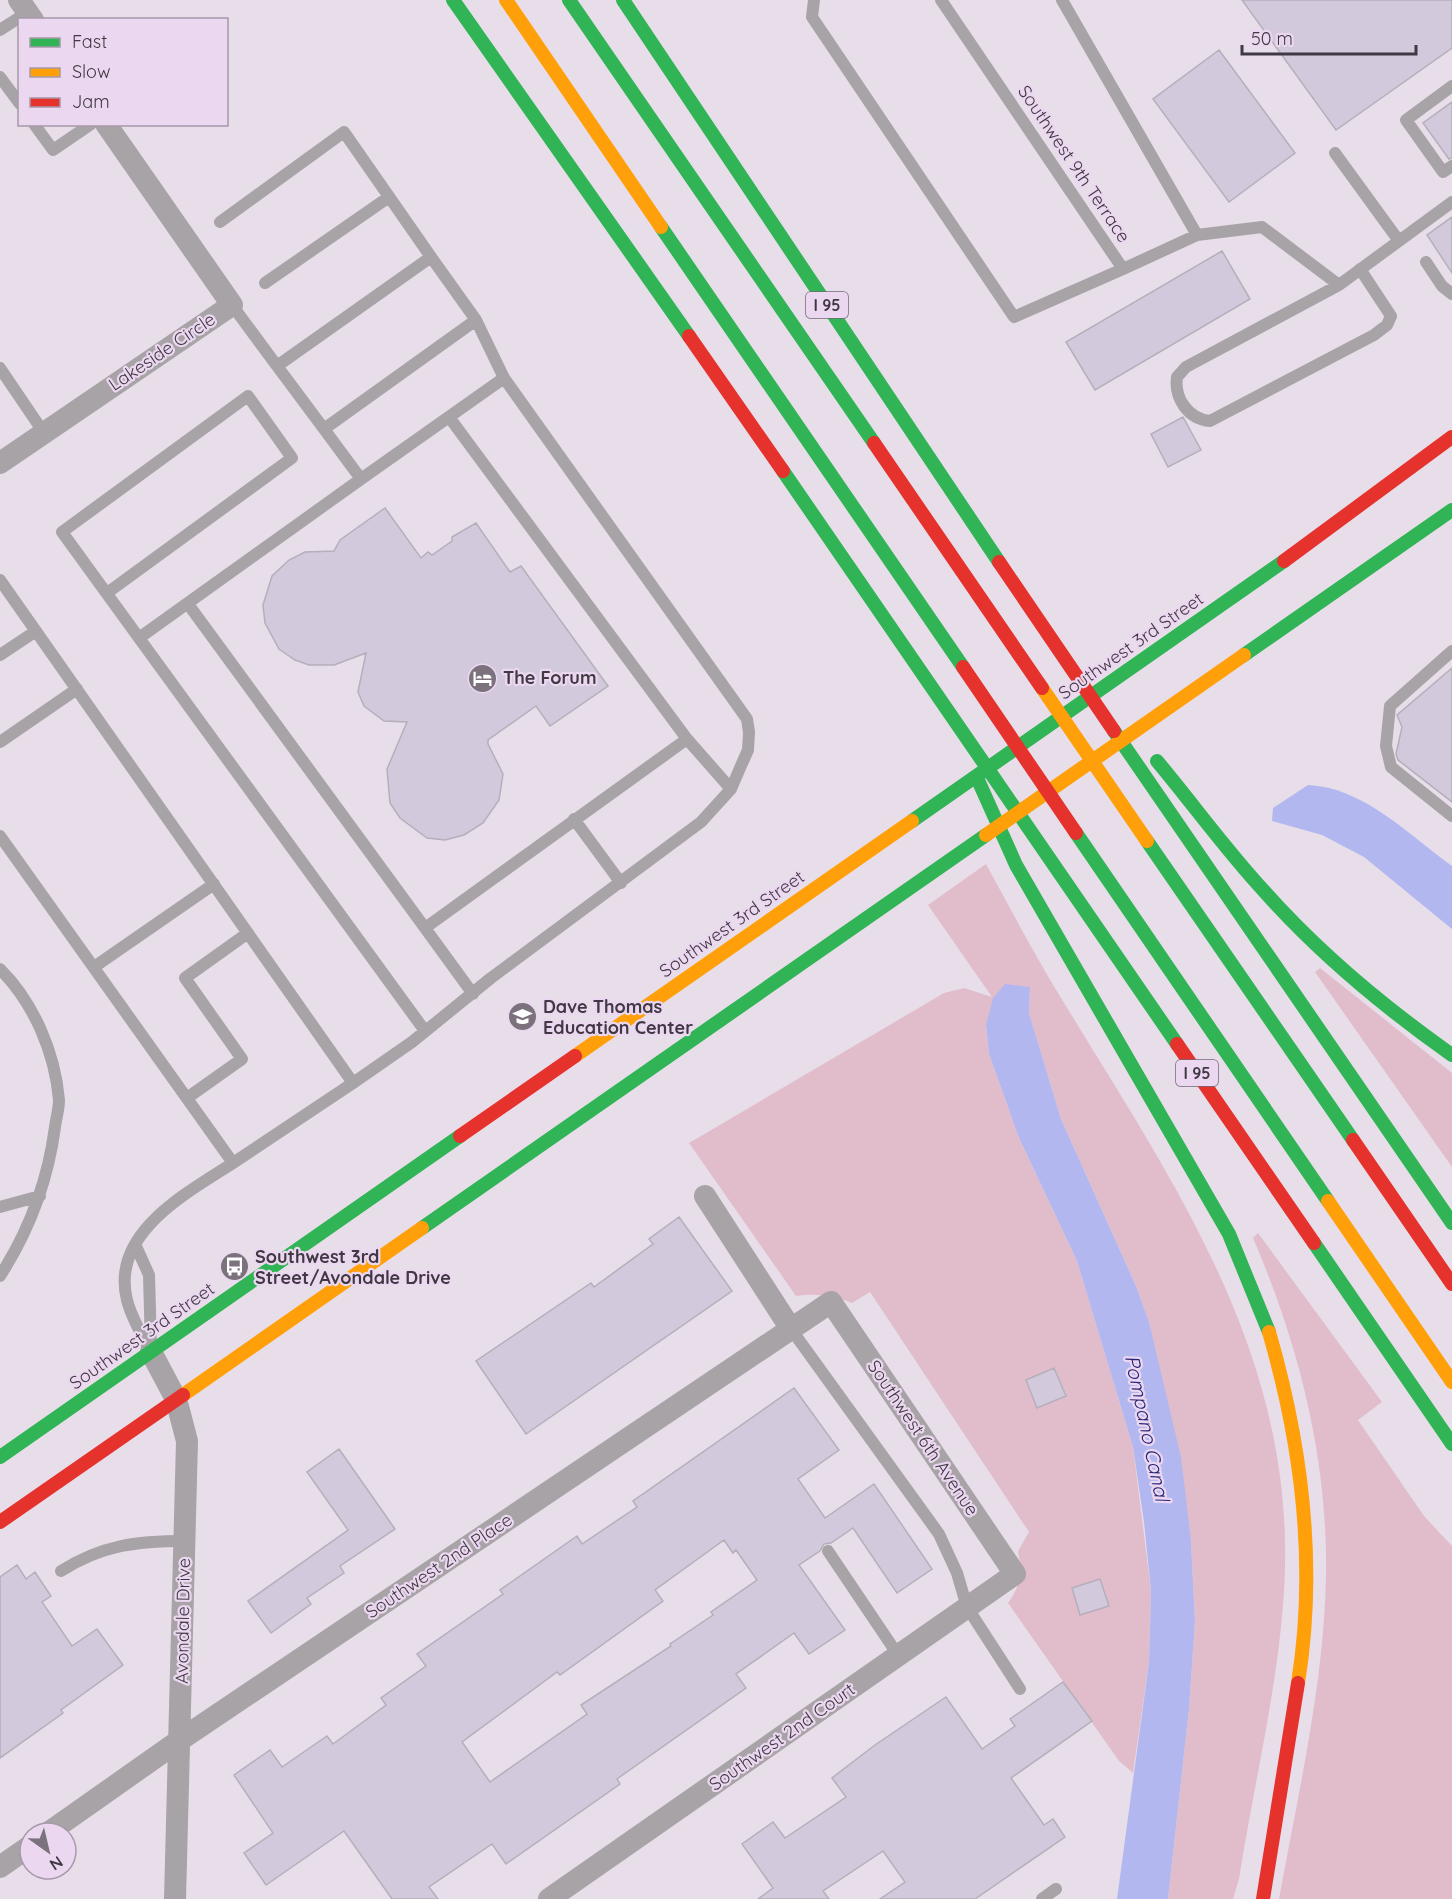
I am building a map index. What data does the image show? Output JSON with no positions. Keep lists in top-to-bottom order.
{
  "streets": {
    "main road": ["I 95", "Southwest 3rd Street"],
    "street": [
      "Lakeside Circle",
      "Southwest 6th Avenue",
      "Southwest 2nd Place",
      "Avondale Drive",
      "Southwest 2nd Court"
    ],
    "lane": ["Southwest 9th Terrace"]
  },
  "crossings": [
    ["Southwest 3rd Street", "Avondale Drive"],
    ["Southwest 6th Avenue", "Southwest 2nd Place"],
    ["Southwest 6th Avenue", "Southwest 2nd Court"],
    ["Southwest 2nd Place", "Avondale Drive"]
  ],
  "water": ["Pompano Canal"],
  "places": {
    "hotel": ["The Forum"],
    "school or university": ["Dave Thomas Education Center"],
    "bus stop": ["Southwest 3rd Street/Avondale Drive"]
  },
  "legend": ["Fast", "Slow", "Jam"],
  "scale_bar": "50 m",
  "north": "bottom right"
}
